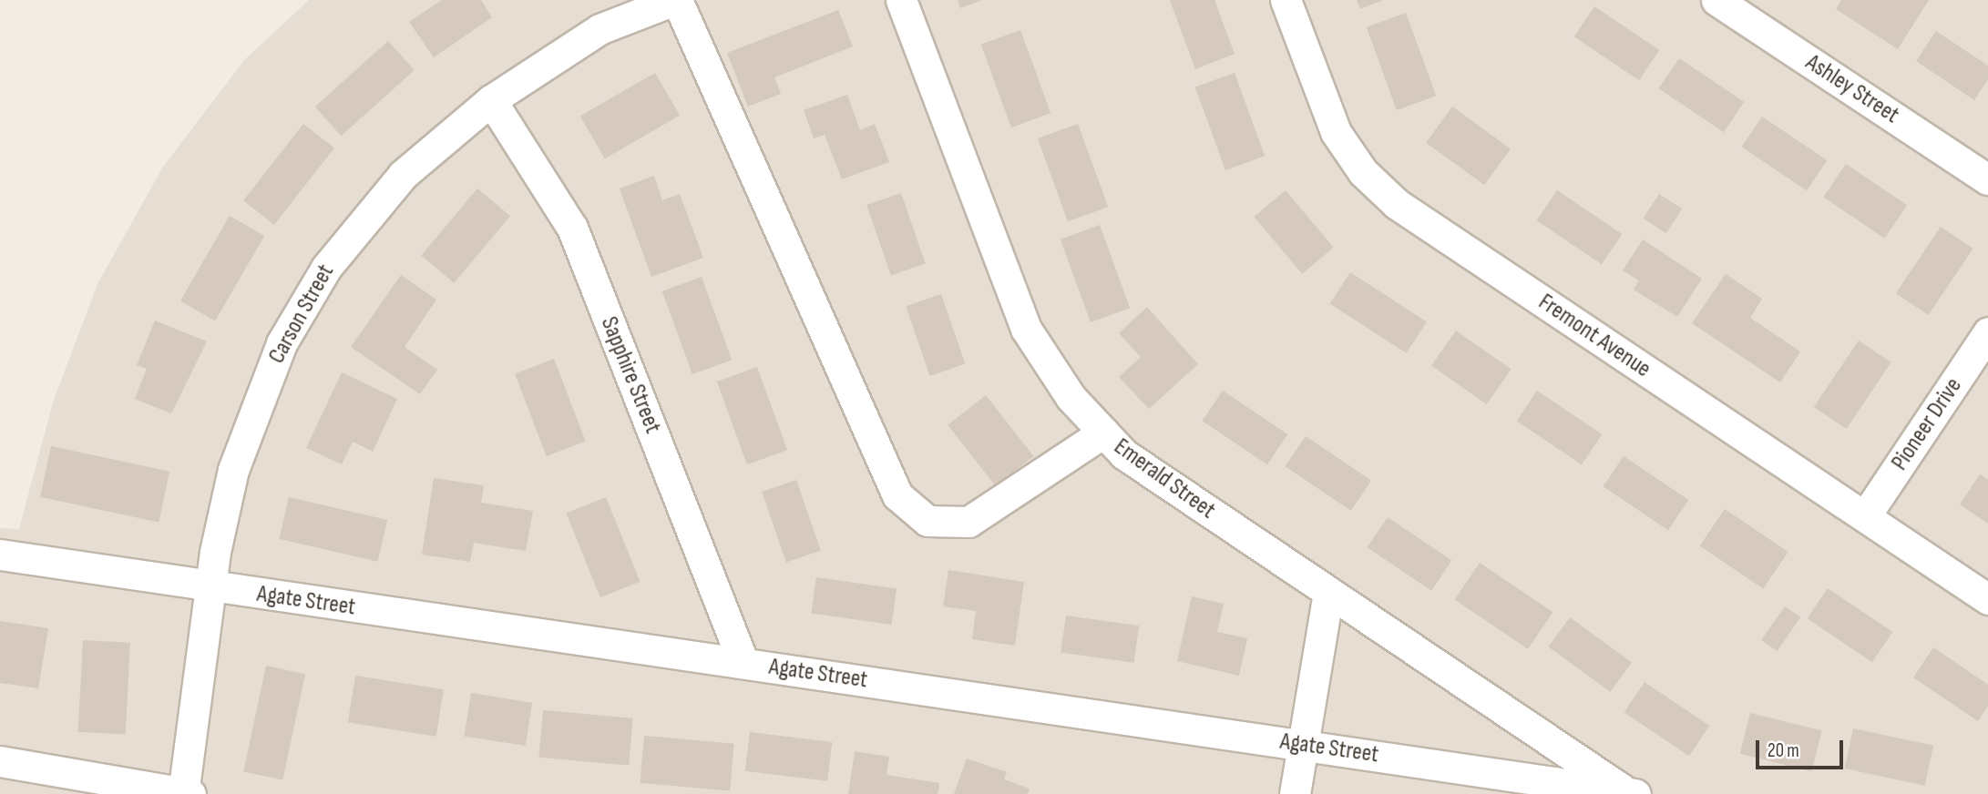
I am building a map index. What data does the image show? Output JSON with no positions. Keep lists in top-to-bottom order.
{
  "streets": {
    "street": [
      "Ashley Street",
      "Carson Street",
      "Fremont Avenue",
      "Sapphire Street",
      "Pioneer Drive",
      "Emerald Street",
      "Agate Street"
    ]
  },
  "crossings": [
    ["Carson Street", "Sapphire Street"],
    ["Carson Street", "Agate Street"],
    ["Fremont Avenue", "Pioneer Drive"],
    ["Sapphire Street", "Agate Street"],
    ["Emerald Street", "Agate Street"]
  ],
  "scale_bar": "20 m"
}
